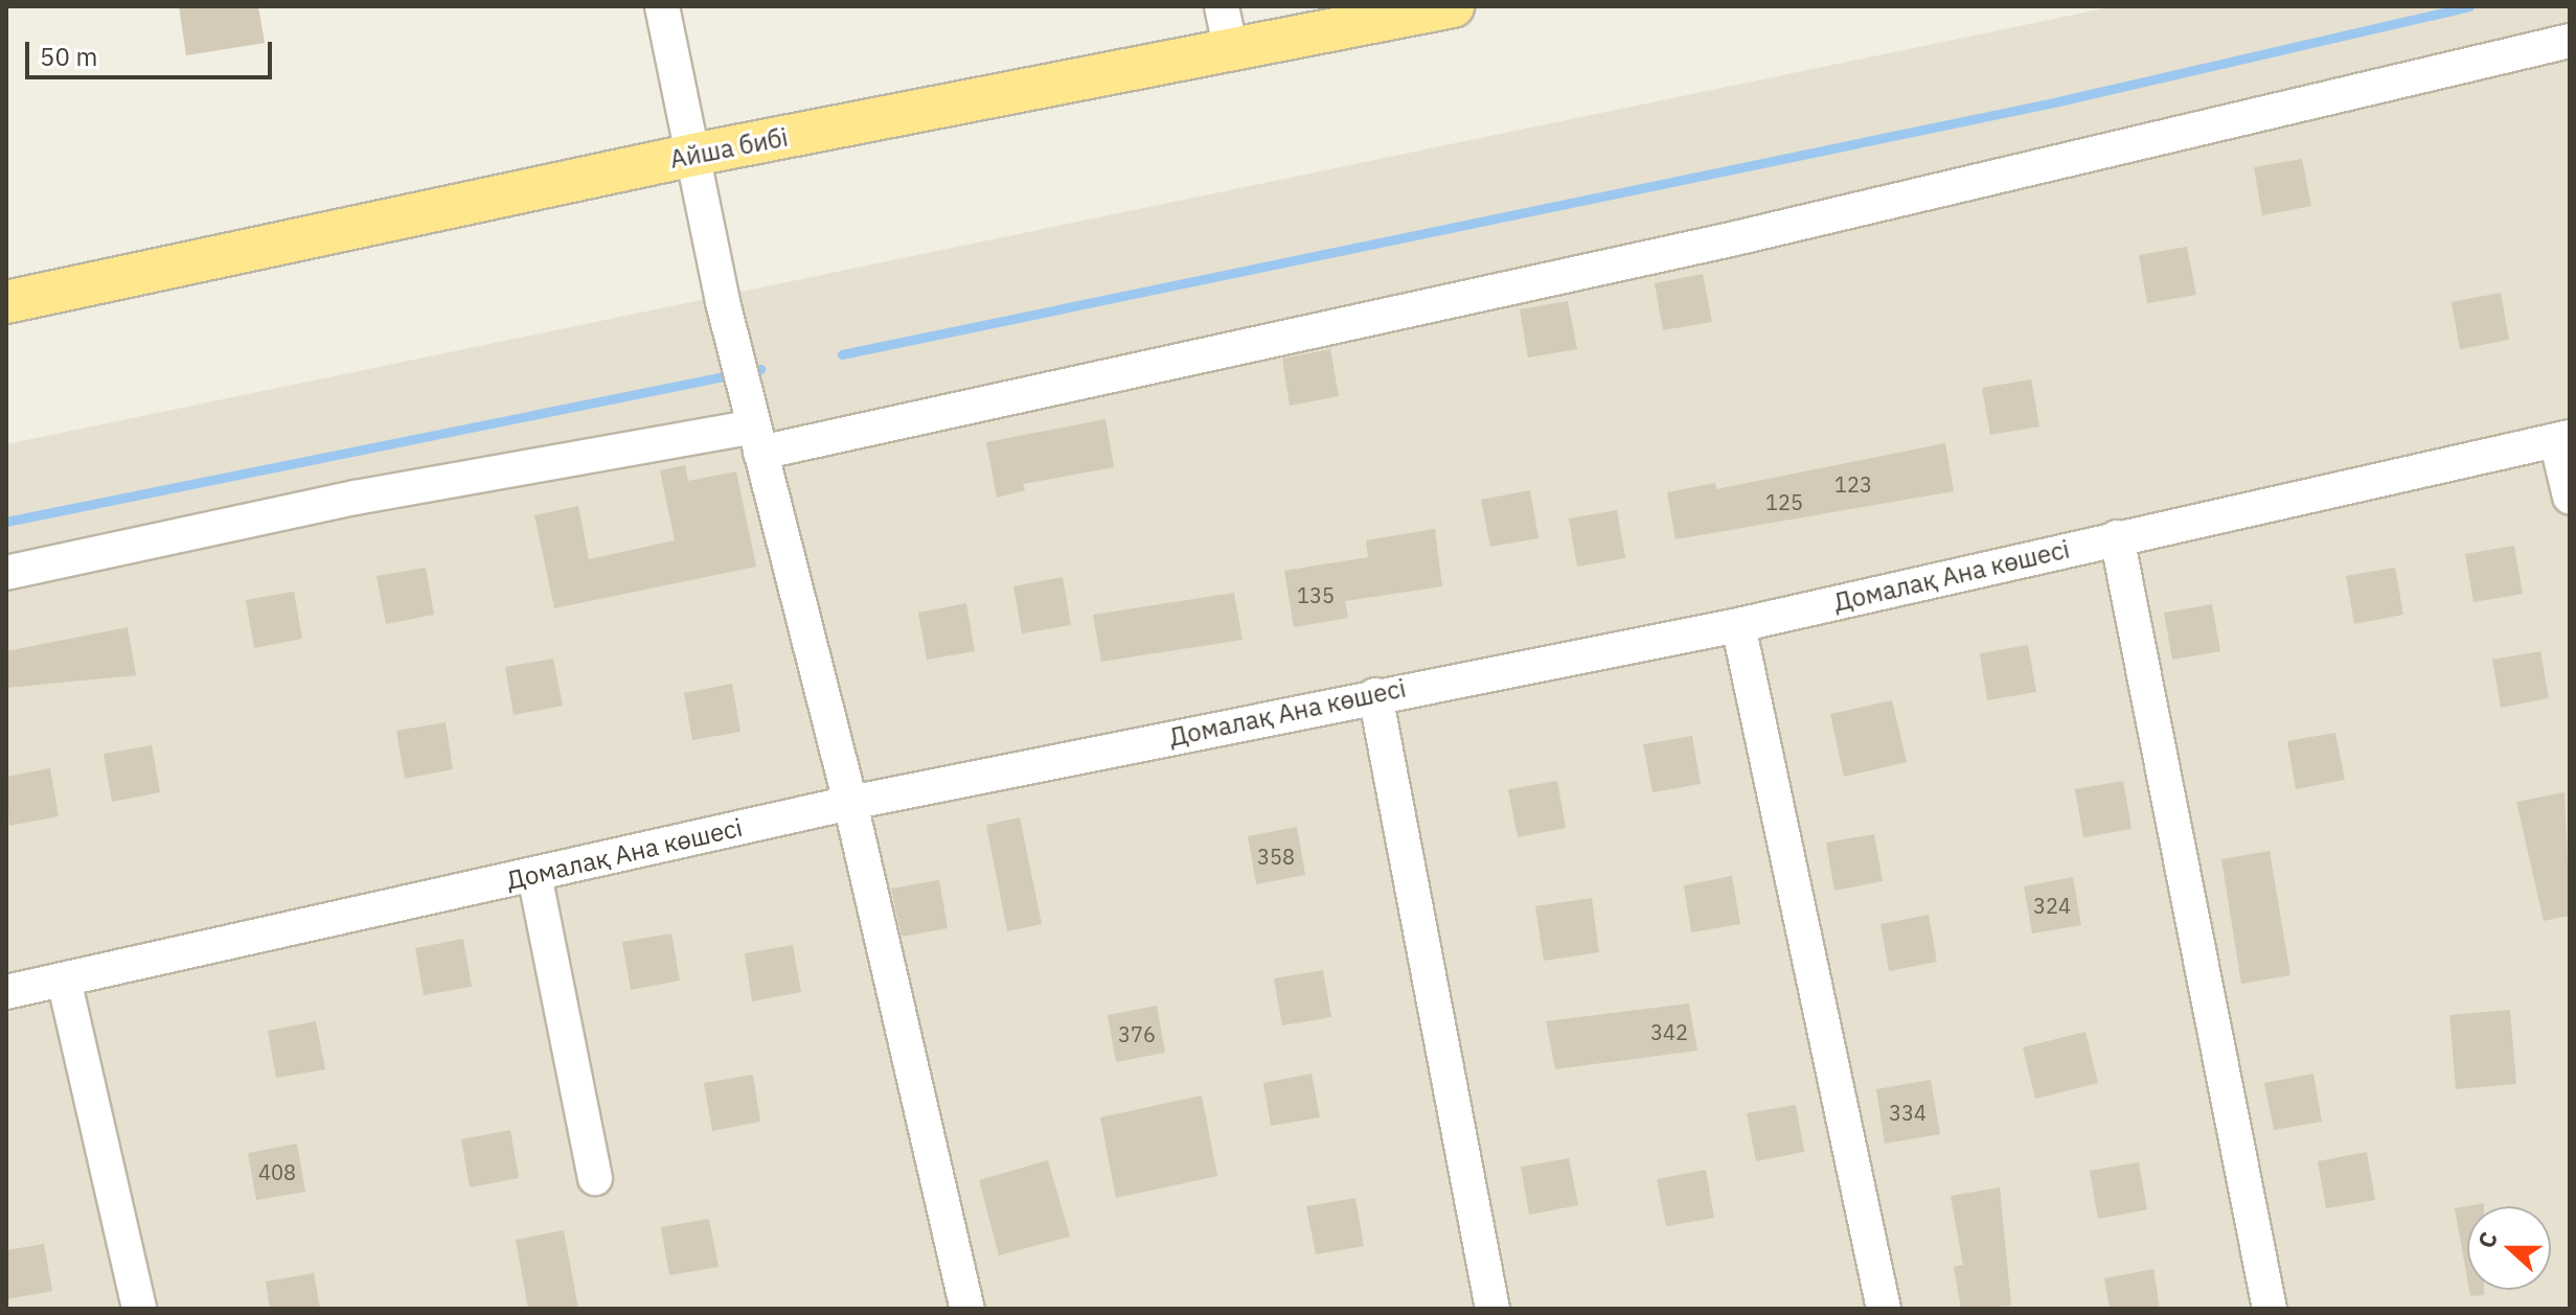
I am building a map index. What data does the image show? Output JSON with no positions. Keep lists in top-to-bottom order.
{
  "streets": {
    "main road": ["Айша бибі"],
    "street": ["Домалақ Ана көшесі"]
  },
  "house_numbers": [
    "123",
    "125",
    "135",
    "358",
    "324",
    "342",
    "376",
    "334",
    "408"
  ],
  "scale_bar": "50 m",
  "north": "left"
}
